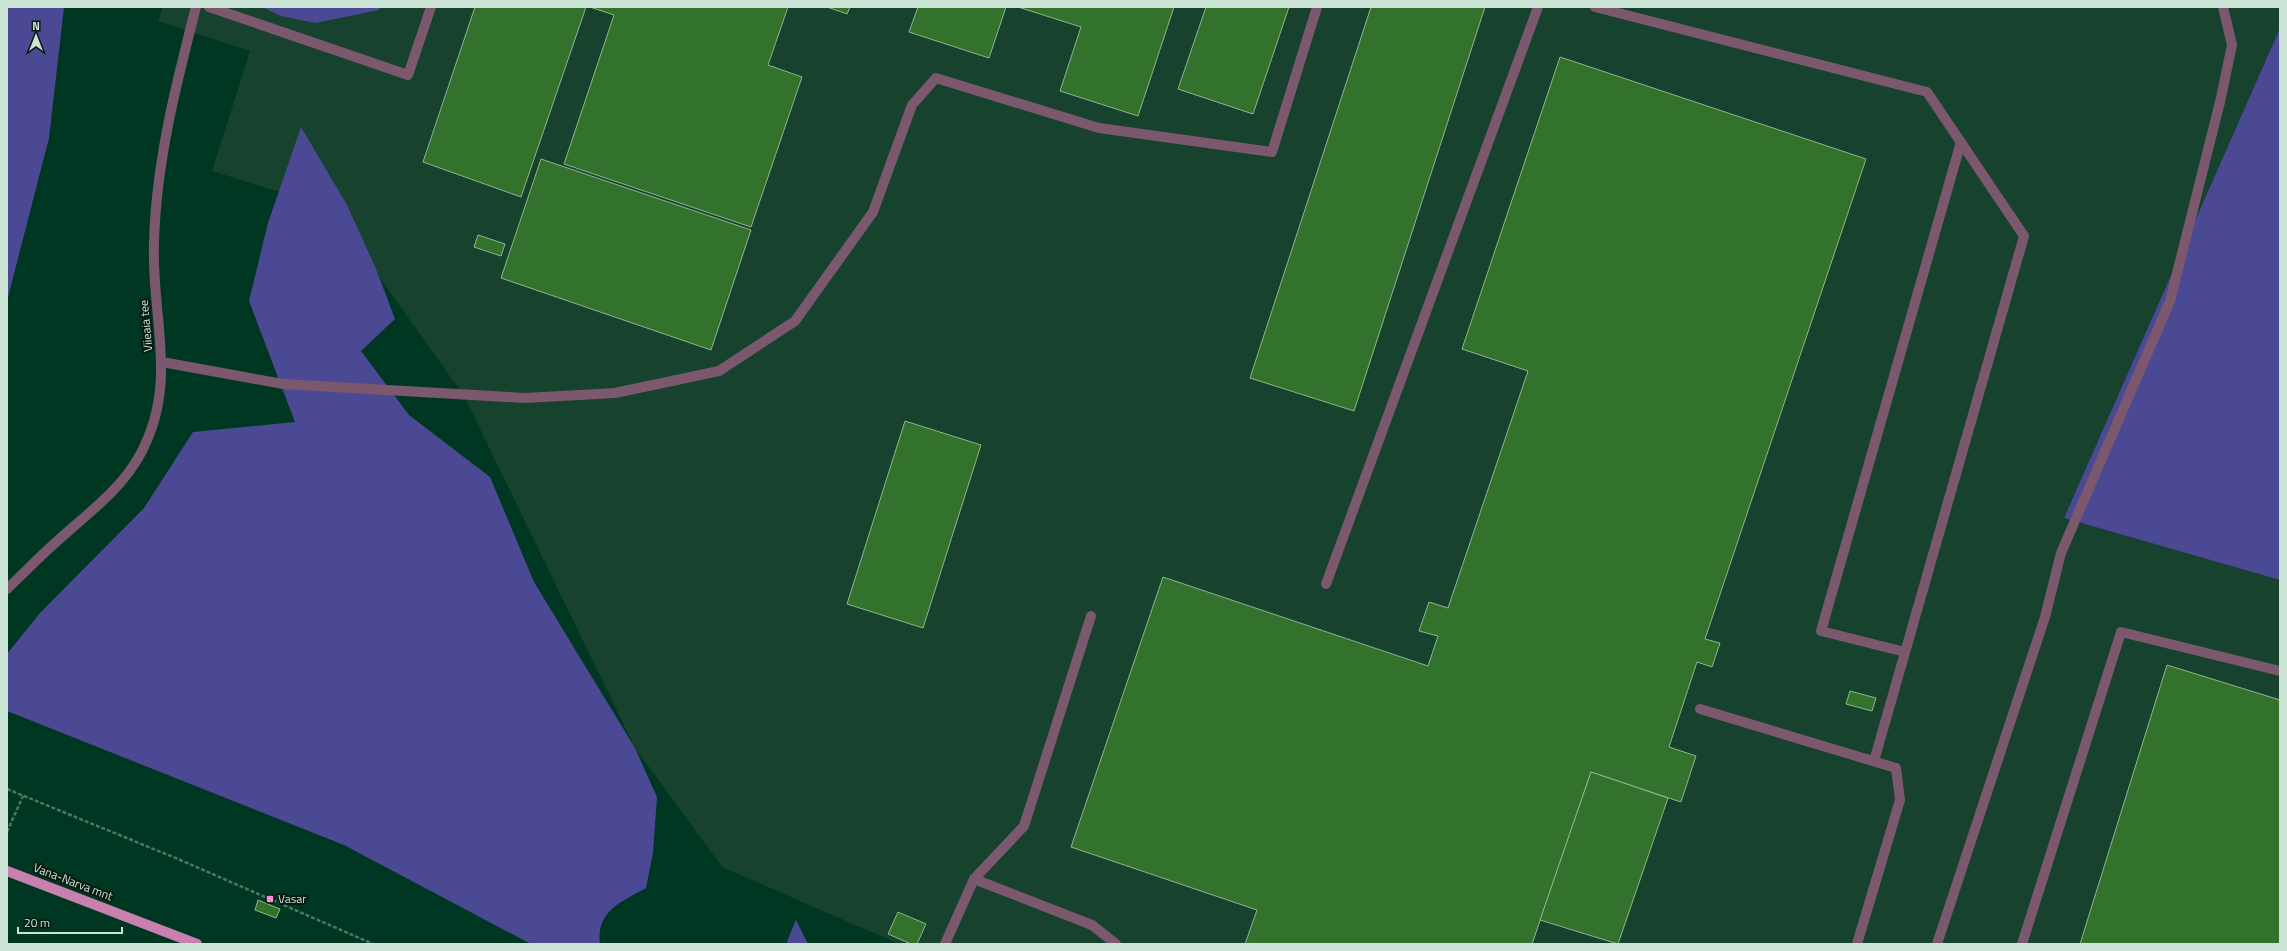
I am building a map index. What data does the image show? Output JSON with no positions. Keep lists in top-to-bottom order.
{
  "streets": {
    "main road": ["Vana-Narva mnt"],
    "street": ["Viieaia tee"]
  },
  "places": {
    "transit": ["Vasar"]
  },
  "scale_bar": "20 m",
  "north": "top"
}
